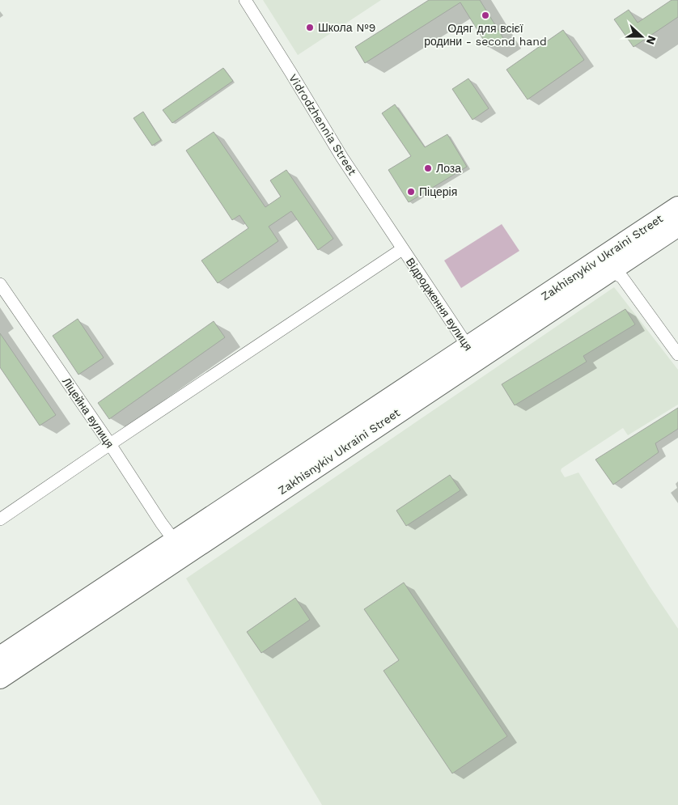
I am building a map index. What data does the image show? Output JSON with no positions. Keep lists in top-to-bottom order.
{
  "streets": {
    "highway": ["Zakhisnykiv Ukraini Street"],
    "street": ["Vidrodzhennia Street", "Відродження вулиця", "Ліцейна вулиця"]
  },
  "crossings": [
    ["Vidrodzhennia Street", "Відродження вулиця"],
    ["Zakhisnykiv Ukraini Street", "Відродження вулиця"],
    ["Zakhisnykiv Ukraini Street", "Ліцейна вулиця"]
  ],
  "places": [
    "Одяг для всієї родини - second hand",
    "Школа №9",
    "Лоза",
    "Піцерія"
  ],
  "north": "right"
}
